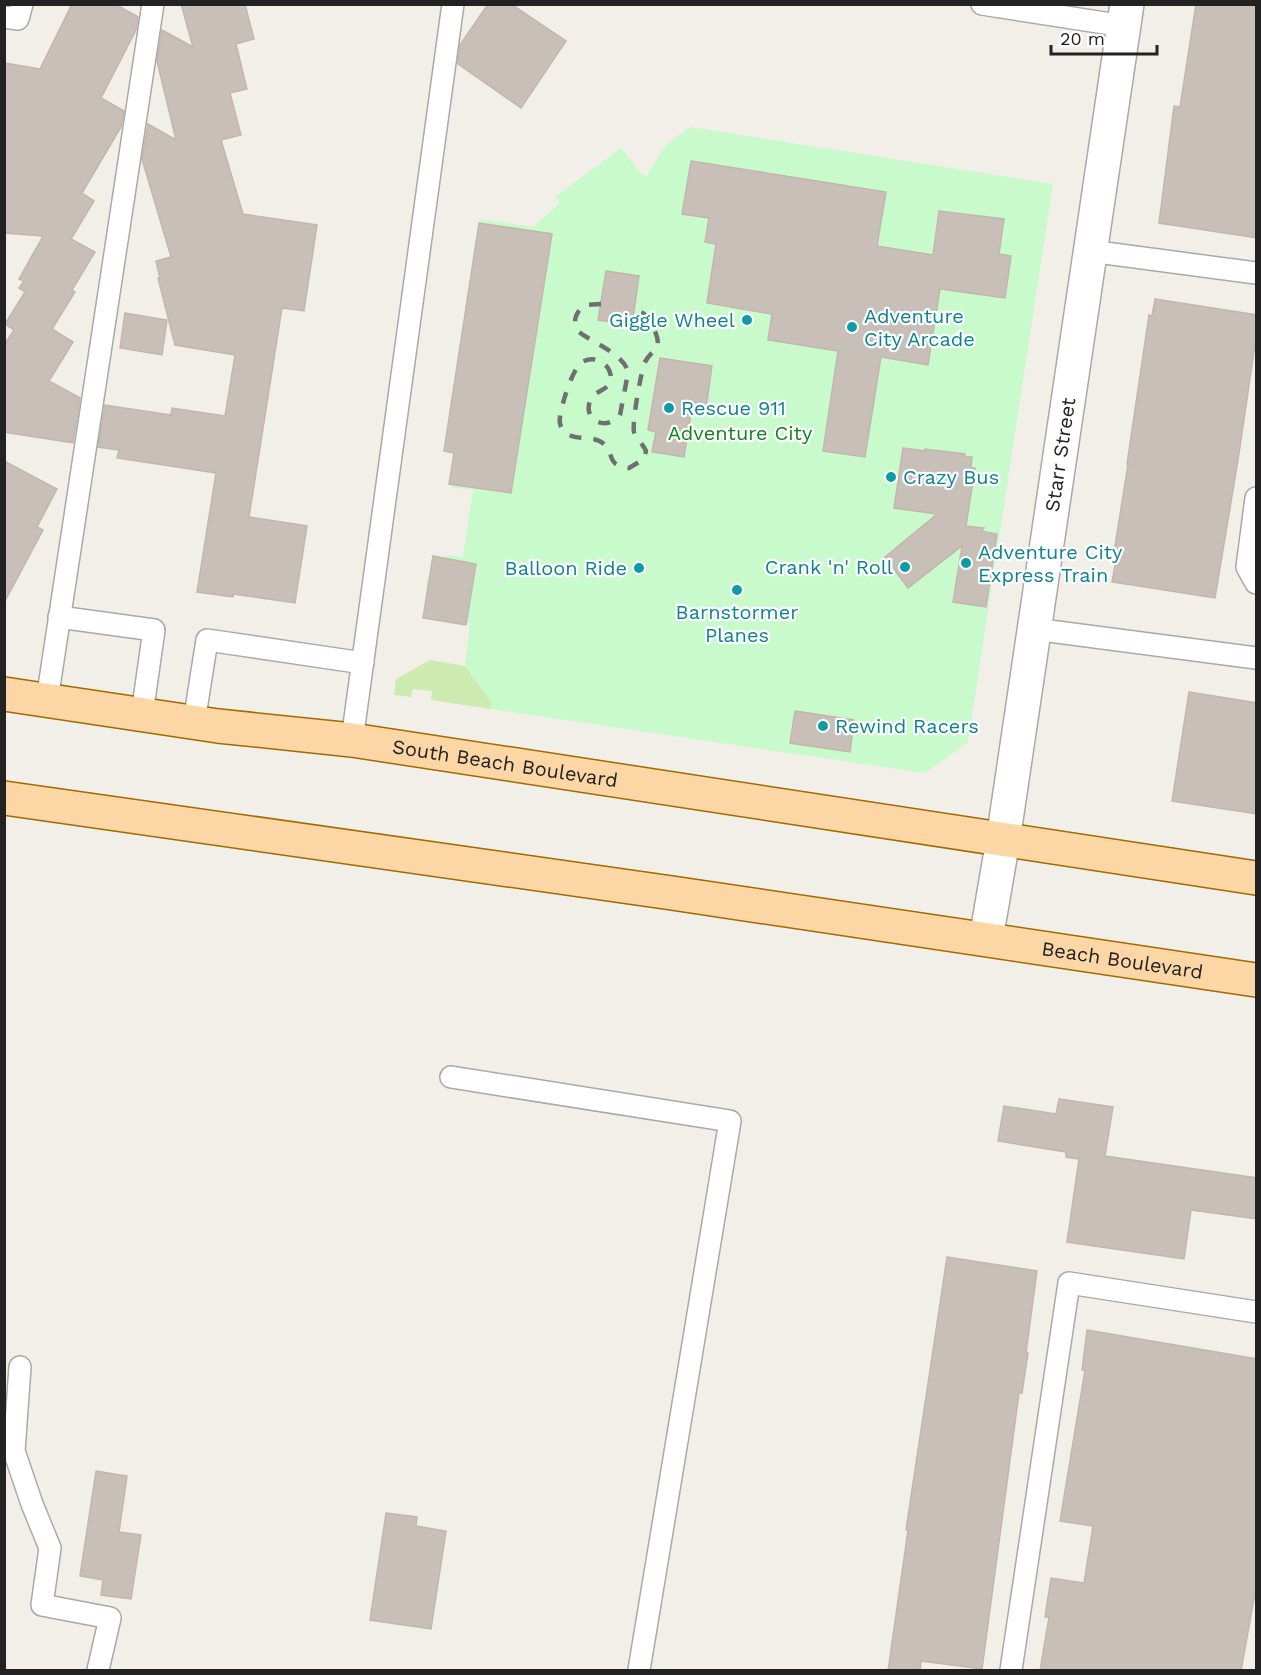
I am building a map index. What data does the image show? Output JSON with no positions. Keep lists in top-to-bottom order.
{
  "streets": {
    "main road": ["South Beach Boulevard", "Beach Boulevard"],
    "street": ["Starr Street"]
  },
  "crossings": [
    ["Starr Street", "South Beach Boulevard"],
    ["Starr Street", "Beach Boulevard"]
  ],
  "parks": ["Adventure City"],
  "places": [
    "Giggle Wheel",
    "Adventure City Arcade",
    "Rescue 911",
    "Crazy Bus",
    "Adventure City Express Train",
    "Crank 'n' Roll",
    "Balloon Ride",
    "Barnstormer Planes",
    "Rewind Racers"
  ],
  "scale_bar": "20 m"
}
